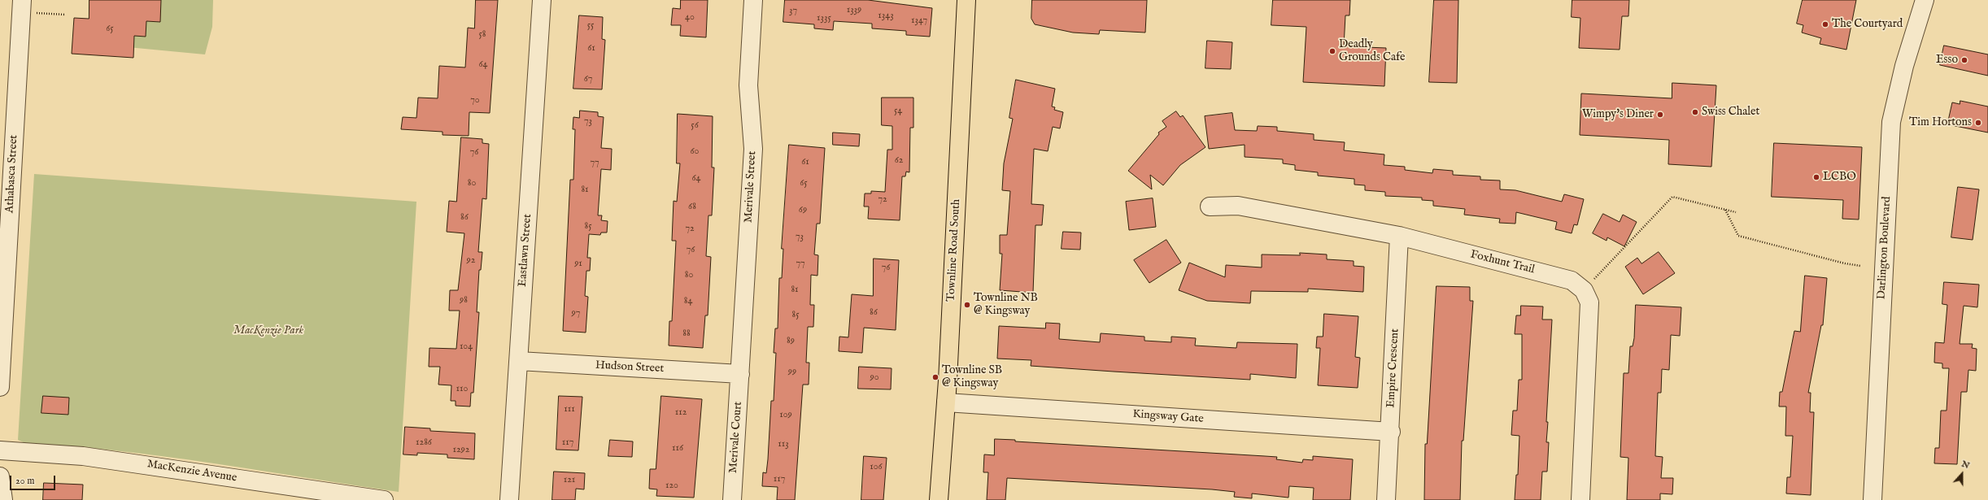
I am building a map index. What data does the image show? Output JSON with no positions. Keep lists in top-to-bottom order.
{
  "streets": {
    "main road": ["Townline Road South"],
    "street": [
      "Athabasca Street",
      "Merivale Street",
      "Darlington Boulevard",
      "Eastlawn Street",
      "Foxhunt Trail",
      "Hudson Street",
      "Empire Crescent",
      "Kingsway Gate",
      "Merivale Court",
      "MacKenzie Avenue"
    ]
  },
  "crossings": [
    ["Merivale Street", "Hudson Street"],
    ["Merivale Street", "Merivale Court"],
    ["Eastlawn Street", "Hudson Street"],
    ["Townline Road South", "Kingsway Gate"],
    ["Foxhunt Trail", "Empire Crescent"],
    ["Hudson Street", "Merivale Court"],
    ["Empire Crescent", "Kingsway Gate"]
  ],
  "parks": ["MacKenzie Park"],
  "places": [
    "The Courtyard",
    "Deadly Grounds Cafe",
    "Esso",
    "Swiss Chalet",
    "Wimpy's Diner",
    "Tim Hortons",
    "LCBO",
    "Townline NB @ Kingsway",
    "Townline SB @ Kingsway"
  ],
  "house_numbers": [
    "1339",
    "37",
    "1343",
    "40",
    "1335",
    "1347",
    "55",
    "65",
    "58",
    "61",
    "64",
    "67",
    "70",
    "54",
    "73",
    "56",
    "60",
    "76",
    "62",
    "61",
    "77",
    "64",
    "80",
    "65",
    "81",
    "72",
    "68",
    "69",
    "86",
    "85",
    "72",
    "73",
    "76",
    "92",
    "91",
    "77",
    "76",
    "80",
    "81",
    "98",
    "84",
    "86",
    "97",
    "85",
    "88",
    "89",
    "104",
    "99",
    "90",
    "110",
    "111",
    "112",
    "109",
    "1286",
    "117",
    "113",
    "116",
    "1292",
    "106",
    "117",
    "121",
    "120"
  ],
  "scale_bar": "20 m",
  "north": "top"
}
